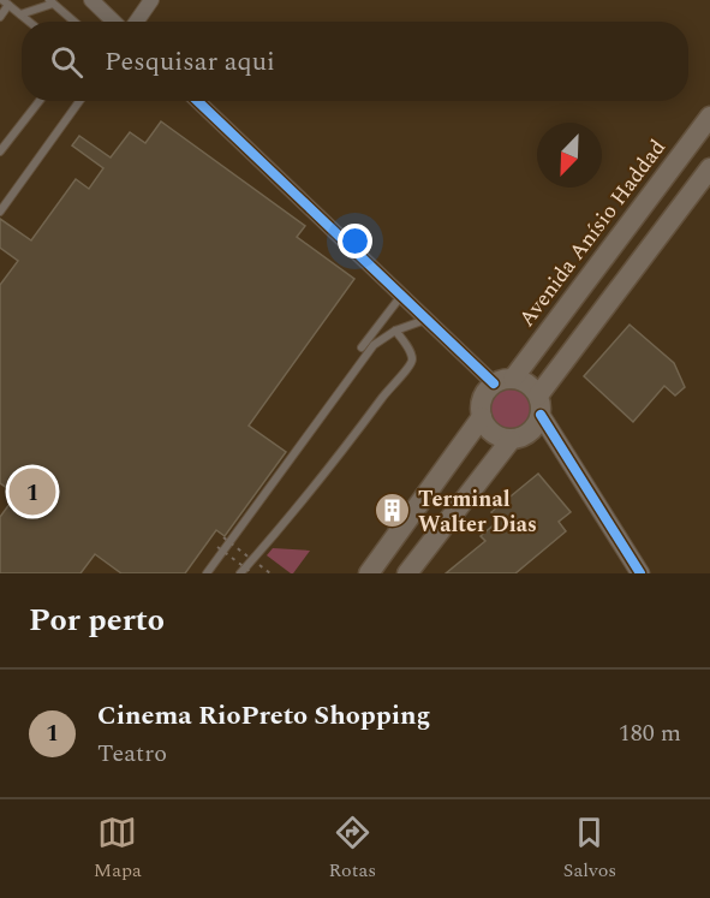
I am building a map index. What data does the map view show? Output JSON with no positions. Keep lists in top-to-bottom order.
{
  "streets": {
    "main road": ["Avenida Anísio Haddad"]
  },
  "places": {
    "building": ["Terminal Walter Dias"]
  },
  "north": "bottom left",
  "page": {
    "search": "Pesquisar aqui",
    "pins": "1",
    "heading": "Por perto",
    "list": [
      {
        "mark": "1",
        "name": "Cinema RioPreto Shopping",
        "note": "Teatro",
        "value": "180 m"
      }
    ],
    "nav": ["Mapa", "Rotas", "Salvos"]
  }
}
